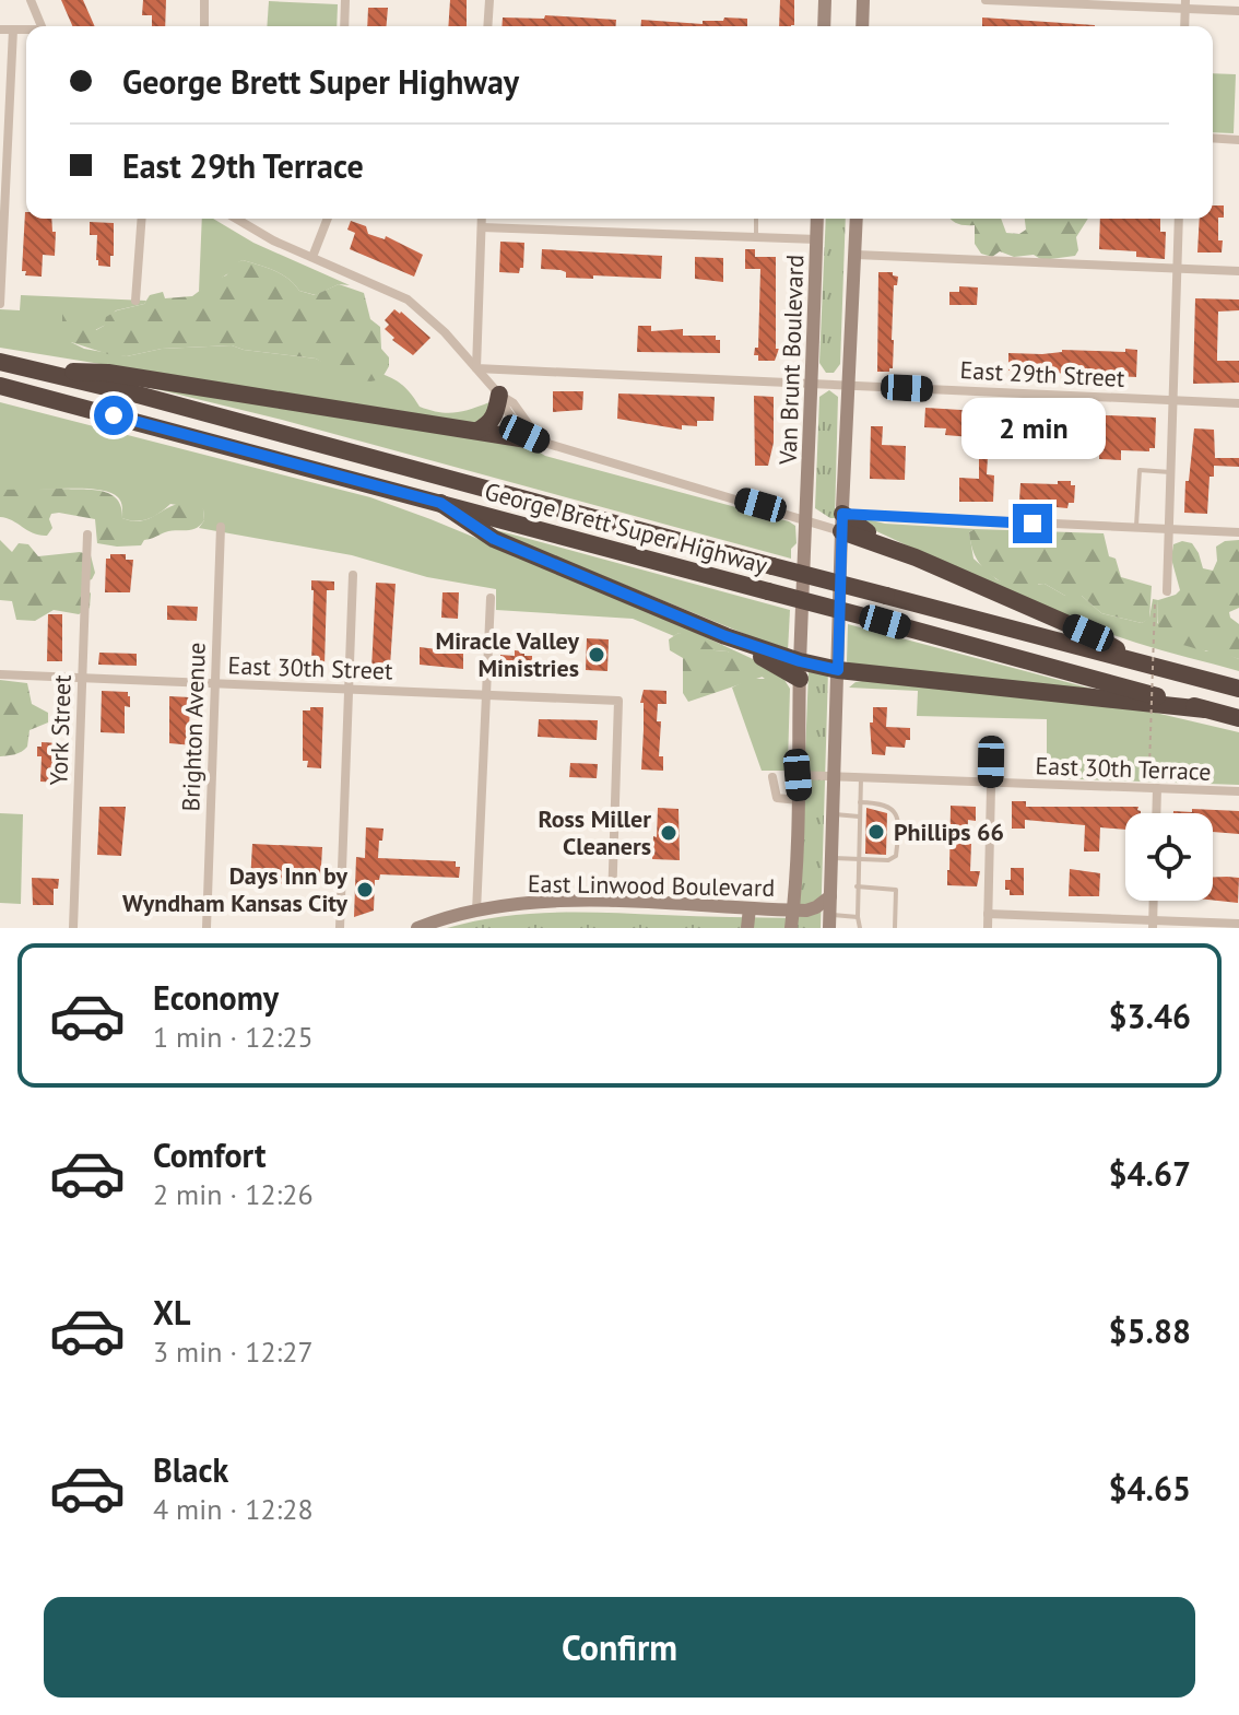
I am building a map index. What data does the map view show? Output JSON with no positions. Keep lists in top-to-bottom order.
{
  "streets": {
    "highway": ["George Brett Super Highway"],
    "main road": ["Van Brunt Boulevard", "East Linwood Boulevard"],
    "street": [
      "East 29th Street",
      "East 30th Street",
      "Brighton Avenue",
      "York Street",
      "East 30th Terrace"
    ]
  },
  "crossings": [
    ["Van Brunt Boulevard", "East 29th Street"],
    ["Van Brunt Boulevard", "East 30th Terrace"],
    ["Van Brunt Boulevard", "East Linwood Boulevard"],
    ["East 30th Street", "Brighton Avenue"],
    ["East 30th Street", "York Street"],
    ["East 30th Street", "East Linwood Boulevard"]
  ],
  "places": [
    "Miracle Valley Ministries",
    "Phillips 66",
    "Ross Miller Cleaners",
    "Days Inn by Wyndham Kansas City"
  ],
  "page": {
    "banner": ["George Brett Super Highway", "East 29th Terrace"],
    "bubble": "2 min",
    "list": [
      {
        "name": "Economy",
        "note": "1 min · 12:25",
        "value": "$3.46"
      },
      {
        "name": "Comfort",
        "note": "2 min · 12:26",
        "value": "$4.67"
      },
      {
        "name": "XL",
        "note": "3 min · 12:27",
        "value": "$5.88"
      },
      {
        "name": "Black",
        "note": "4 min · 12:28",
        "value": "$4.65"
      }
    ],
    "buttons": "Confirm"
  }
}
